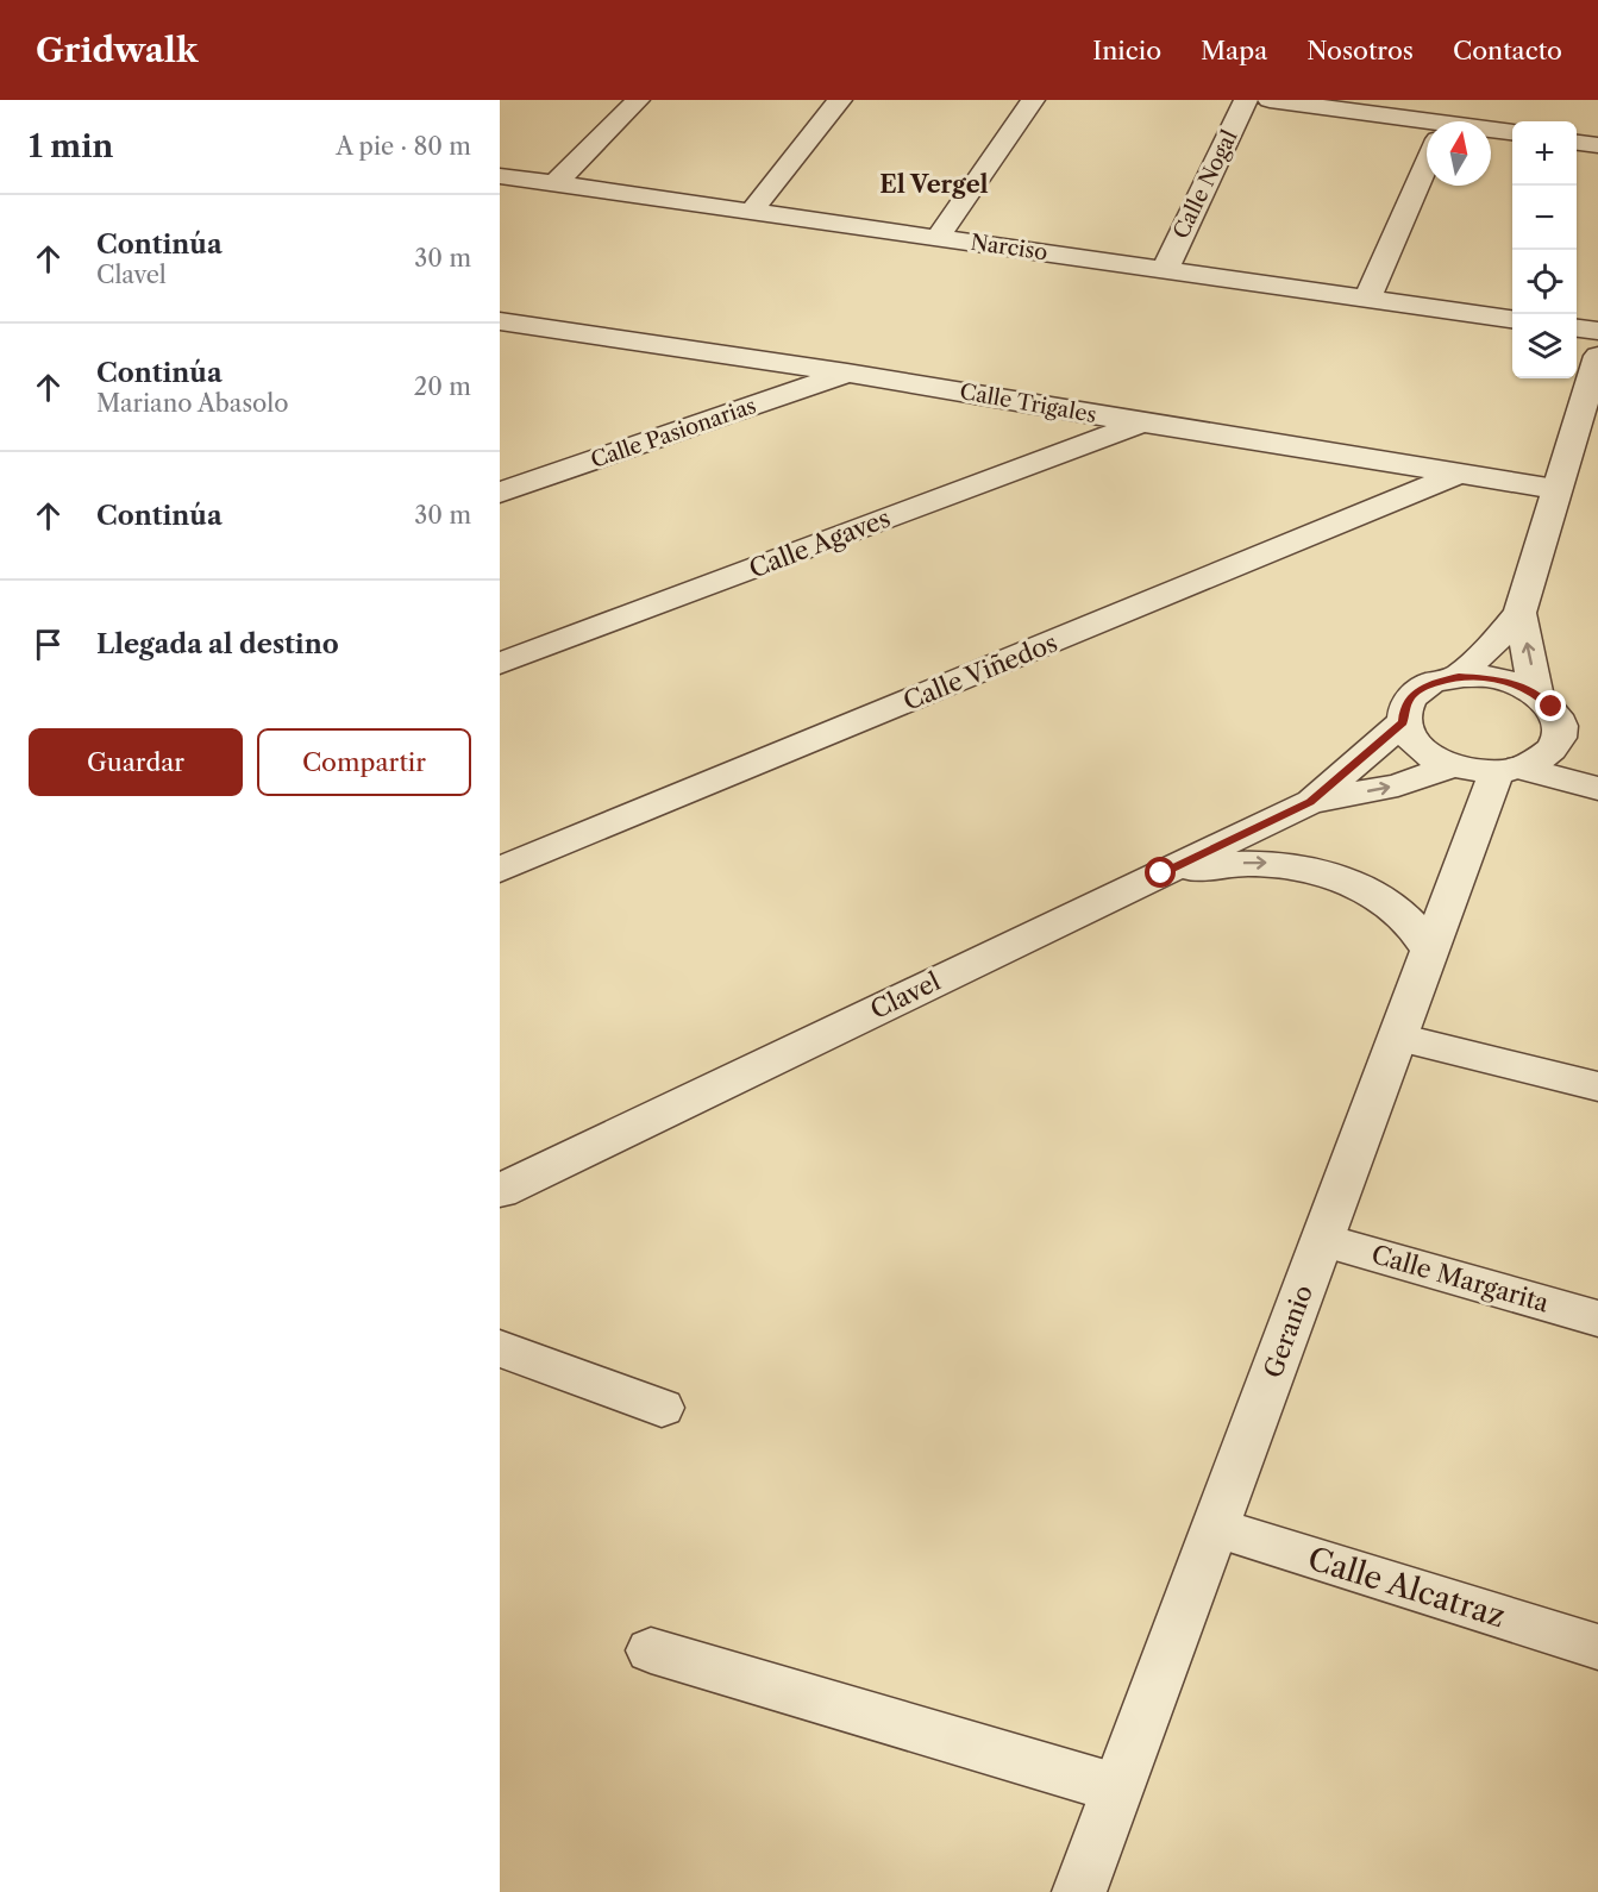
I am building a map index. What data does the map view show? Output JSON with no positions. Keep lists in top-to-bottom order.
{
  "streets": {
    "street": [
      "Calle Nogal",
      "Narciso",
      "Calle Trigales",
      "Calle Pasionarias",
      "Calle Agaves",
      "Calle Viñedos",
      "Clavel",
      "Calle Margarita",
      "Geranio",
      "Calle Alcatraz"
    ]
  },
  "crossings": [
    ["Calle Nogal", "Narciso"],
    ["Calle Trigales", "Calle Pasionarias"],
    ["Calle Trigales", "Calle Agaves"],
    ["Calle Trigales", "Calle Viñedos"],
    ["Calle Margarita", "Geranio"],
    ["Geranio", "Calle Alcatraz"]
  ],
  "districts": ["El Vergel"],
  "north": "top",
  "page": {
    "header": "Gridwalk",
    "nav": [
      "Inicio",
      "Mapa",
      "Nosotros",
      "Contacto"
    ],
    "heading": ["1 min", "A pie · 80 m"],
    "map_buttons": ["+", "−"],
    "list": [
      ["Continúa", "Clavel", "30 m"],
      ["Continúa", "Mariano Abasolo", "20 m"],
      ["Continúa", "30 m"],
      "Llegada al destino"
    ],
    "buttons": ["Guardar", "Compartir"]
  }
}
